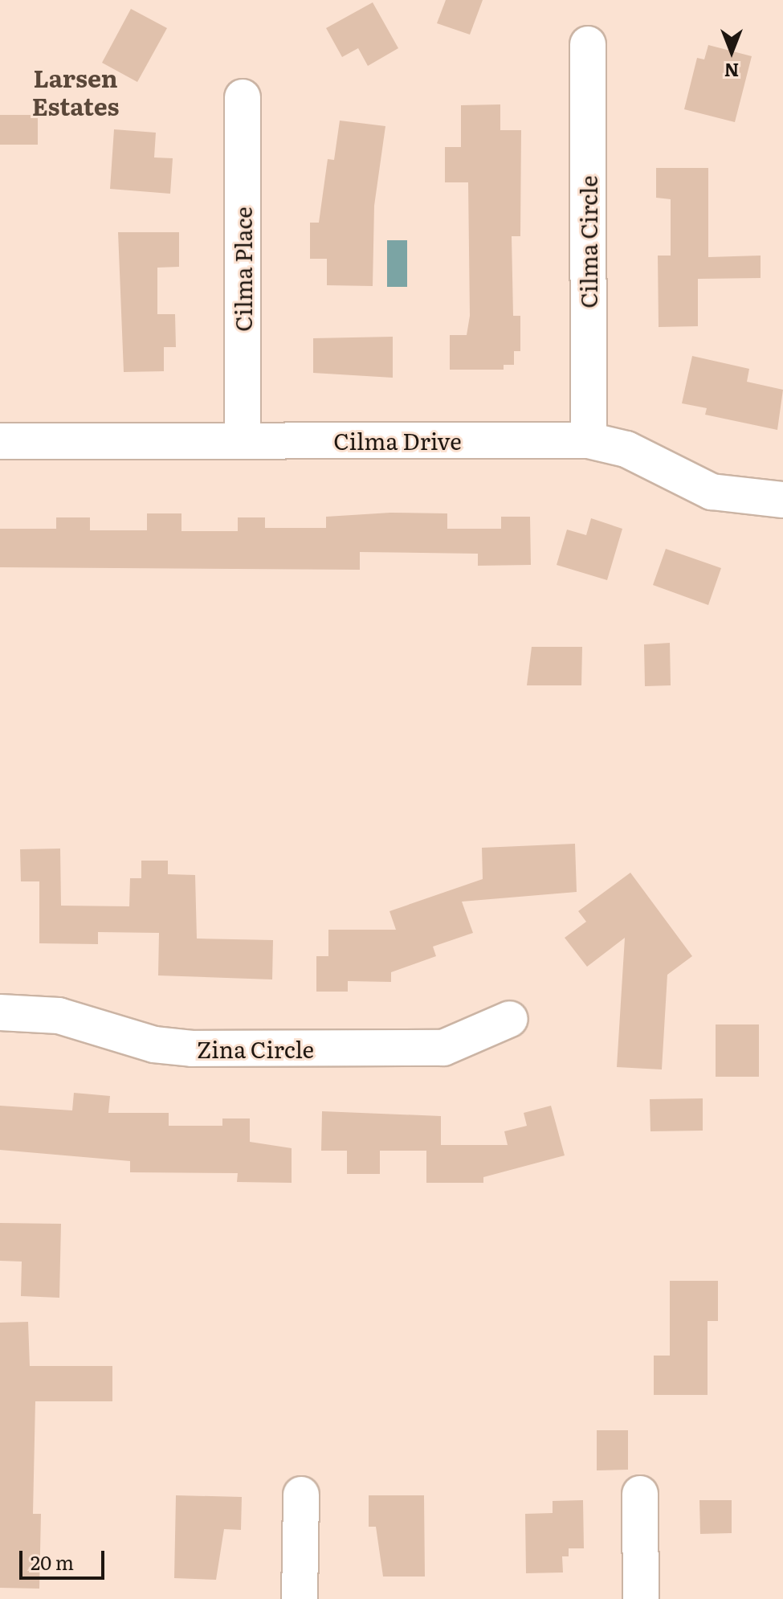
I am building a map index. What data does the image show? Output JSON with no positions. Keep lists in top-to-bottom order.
{
  "streets": {
    "street": [
      "Cilma Circle",
      "Cilma Place",
      "Cilma Drive",
      "Zina Circle"
    ]
  },
  "crossings": [
    ["Cilma Circle", "Cilma Drive"],
    ["Cilma Place", "Cilma Drive"]
  ],
  "districts": ["Larsen Estates"],
  "scale_bar": "20 m",
  "north": "bottom"
}
